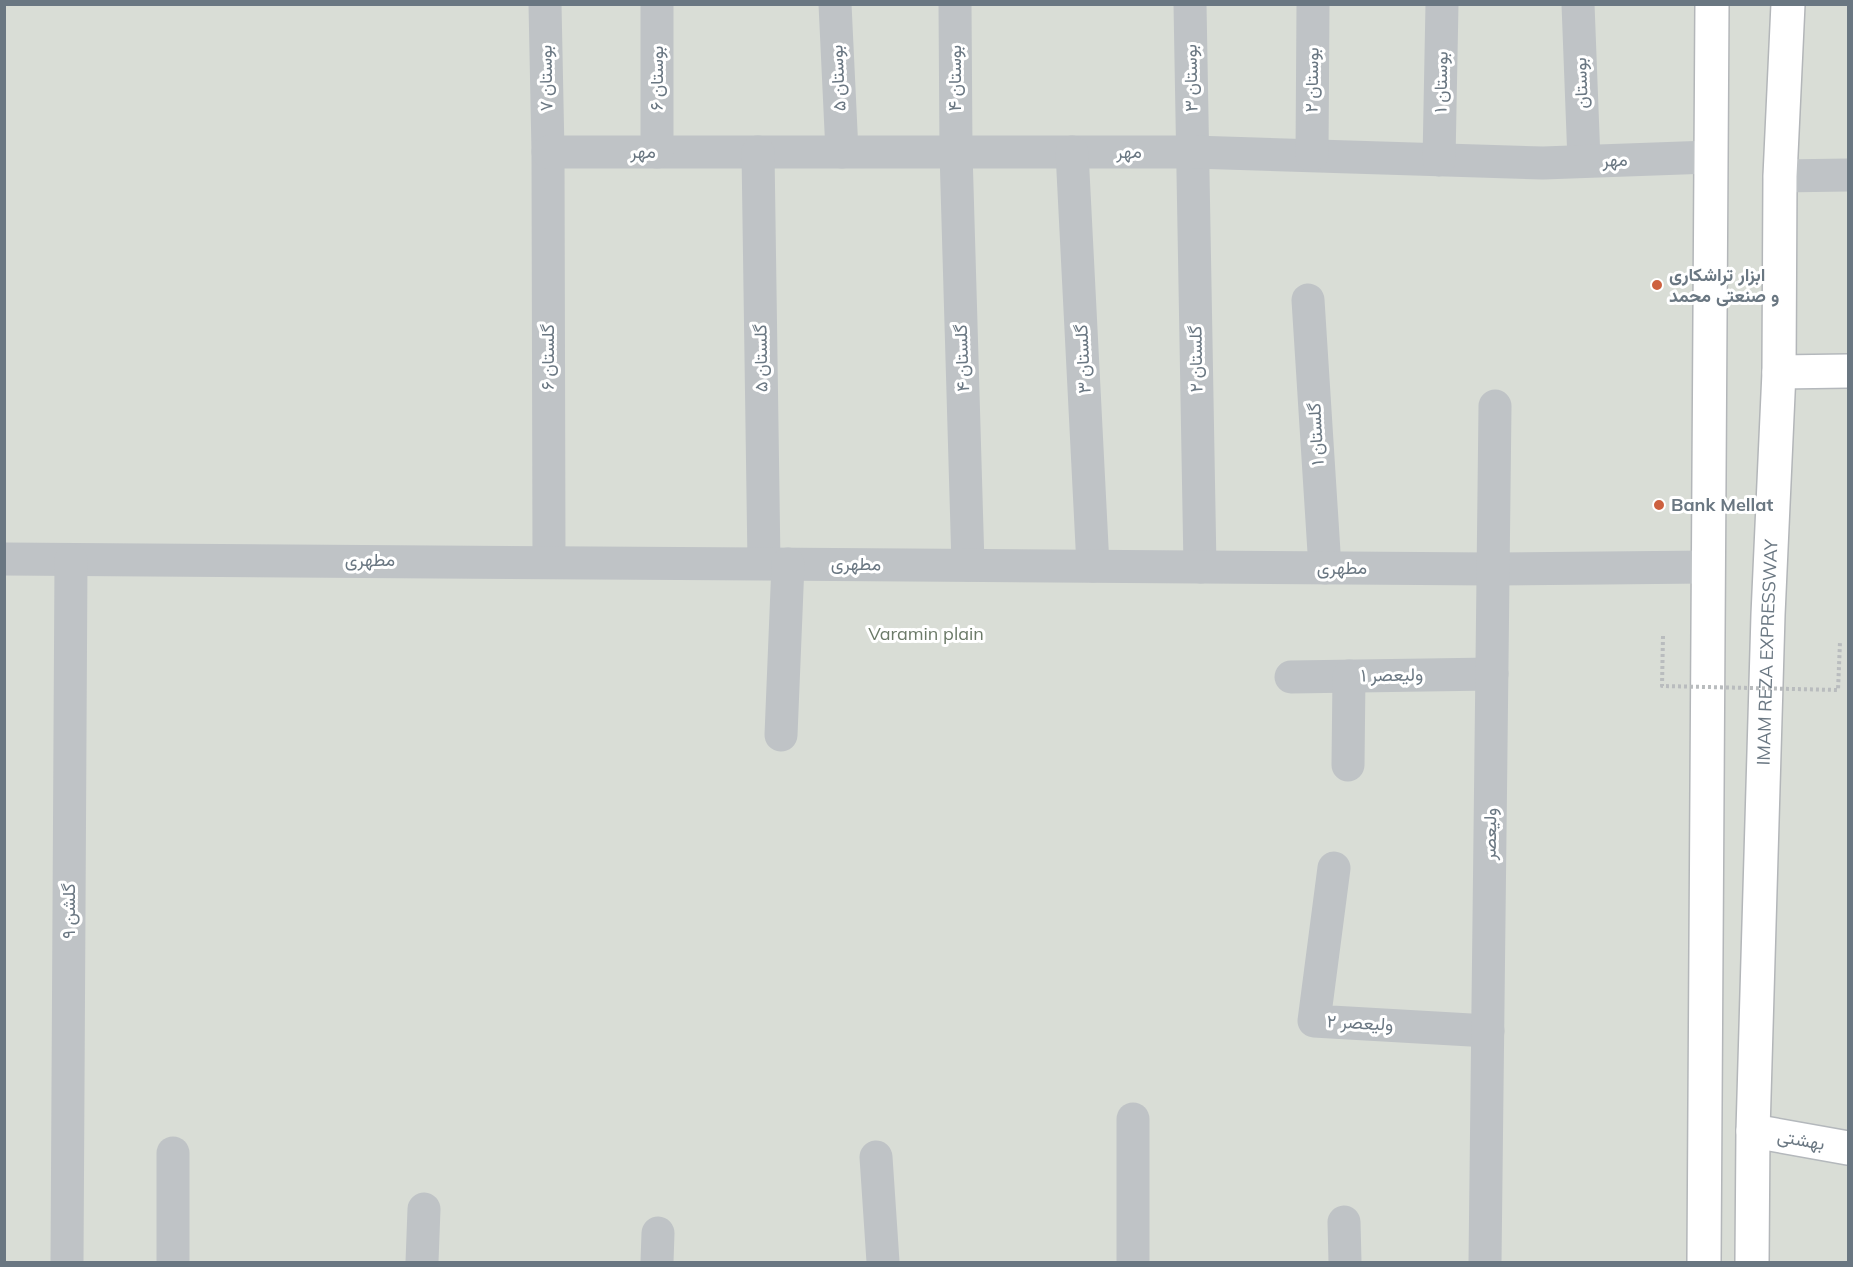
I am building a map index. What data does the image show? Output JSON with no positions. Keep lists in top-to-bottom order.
{
  "streets": {
    "main road": ["IMAM REZA EXPRESSWAY", "بهشتی"],
    "street": [
      "بوستان ۷",
      "بوستان ۶",
      "بوستان ۵",
      "بوستان ۴",
      "بوستان ۳",
      "بوستان ۲",
      "بوستان ۱",
      "بوستان",
      "مهر",
      "گلستان ۶",
      "گلستان ۵",
      "گلستان ۴",
      "گلستان ۳",
      "گلستان ۲",
      "گلستان ۱",
      "مطهری",
      "ولیعصر ۱",
      "ولیعصر",
      "گلشن ۹",
      "ولیعصر ۲"
    ]
  },
  "crossings": [
    ["بوستان ۷", "مهر"],
    ["بوستان ۷", "گلستان ۶"],
    ["بوستان ۶", "مهر"],
    ["بوستان ۵", "مهر"],
    ["بوستان ۴", "مهر"],
    ["بوستان ۴", "گلستان ۴"],
    ["بوستان ۳", "مهر"],
    ["بوستان ۳", "گلستان ۲"],
    ["بوستان ۲", "مهر"],
    ["بوستان ۱", "مهر"],
    ["بوستان", "مهر"],
    ["مهر", "گلستان ۶"],
    ["مهر", "گلستان ۵"],
    ["مهر", "گلستان ۴"],
    ["مهر", "گلستان ۳"],
    ["مهر", "گلستان ۲"],
    ["گلستان ۶", "مطهری"],
    ["گلستان ۵", "مطهری"],
    ["گلستان ۴", "مطهری"],
    ["گلستان ۳", "مطهری"],
    ["گلستان ۲", "مطهری"],
    ["گلستان ۱", "مطهری"],
    ["مطهری", "ولیعصر"],
    ["مطهری", "گلشن ۹"],
    ["IMAM REZA EXPRESSWAY", "بهشتی"],
    ["ولیعصر ۱", "ولیعصر"],
    ["ولیعصر", "ولیعصر ۲"]
  ],
  "parks": ["Varamin plain"],
  "places": ["ابزار تراشکاری و صنعتی محمد", "Bank Mellat"]
}
